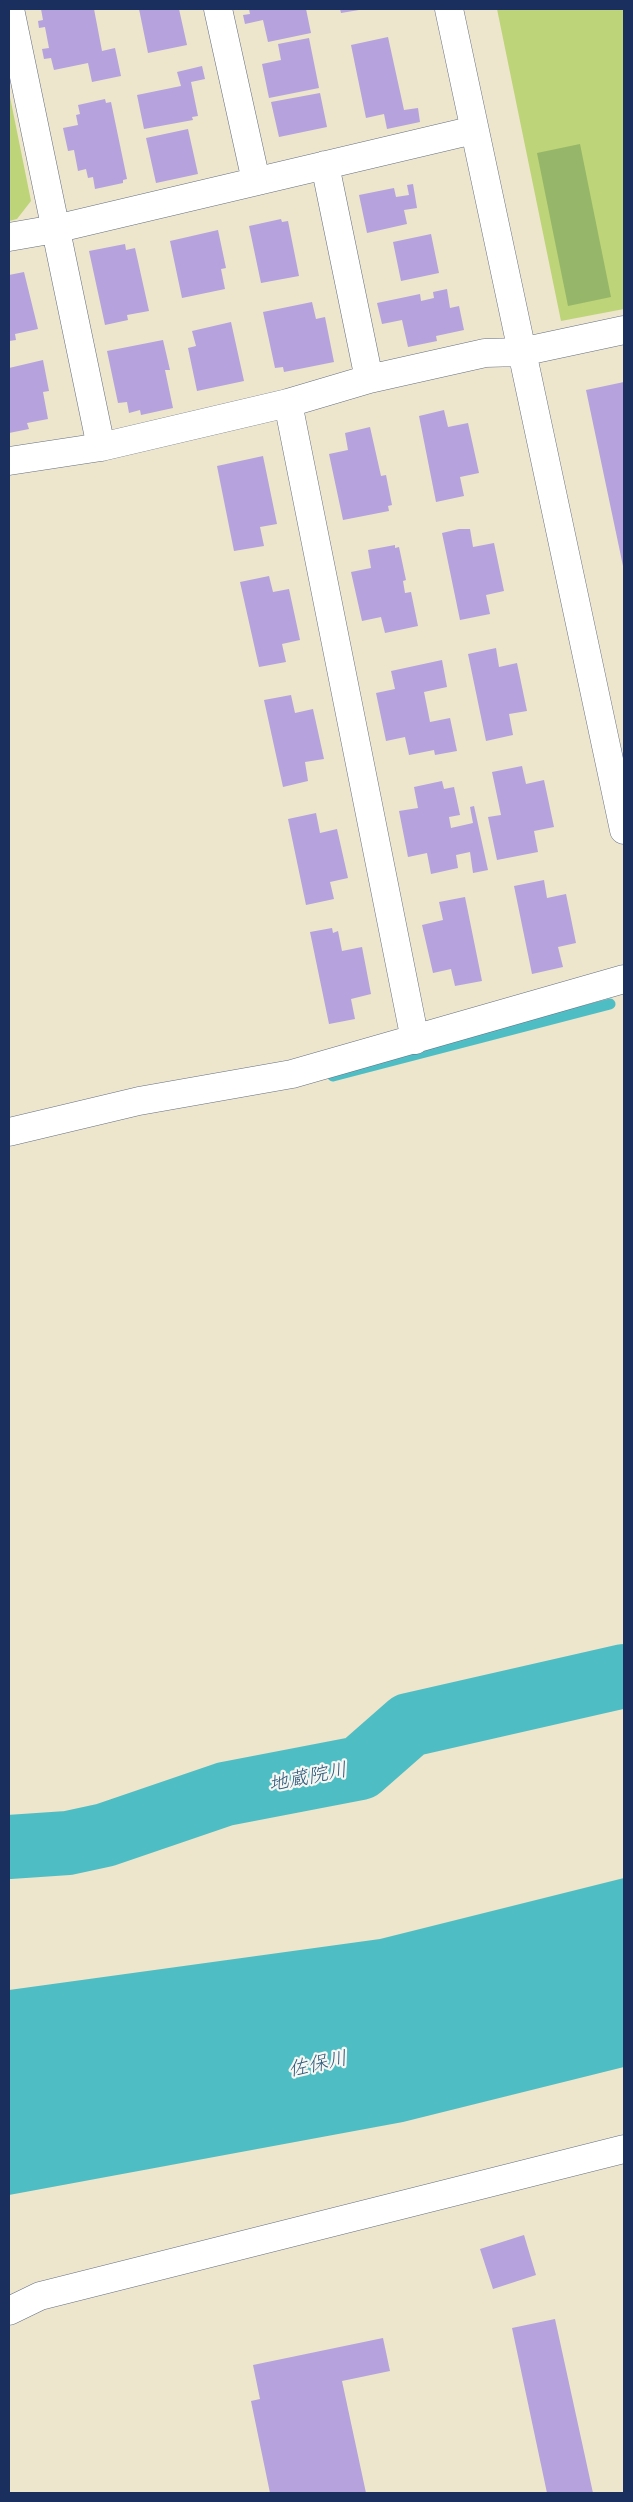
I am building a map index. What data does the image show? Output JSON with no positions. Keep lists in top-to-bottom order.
{
  "water": ["地蔵院川", "佐保川"]
}
